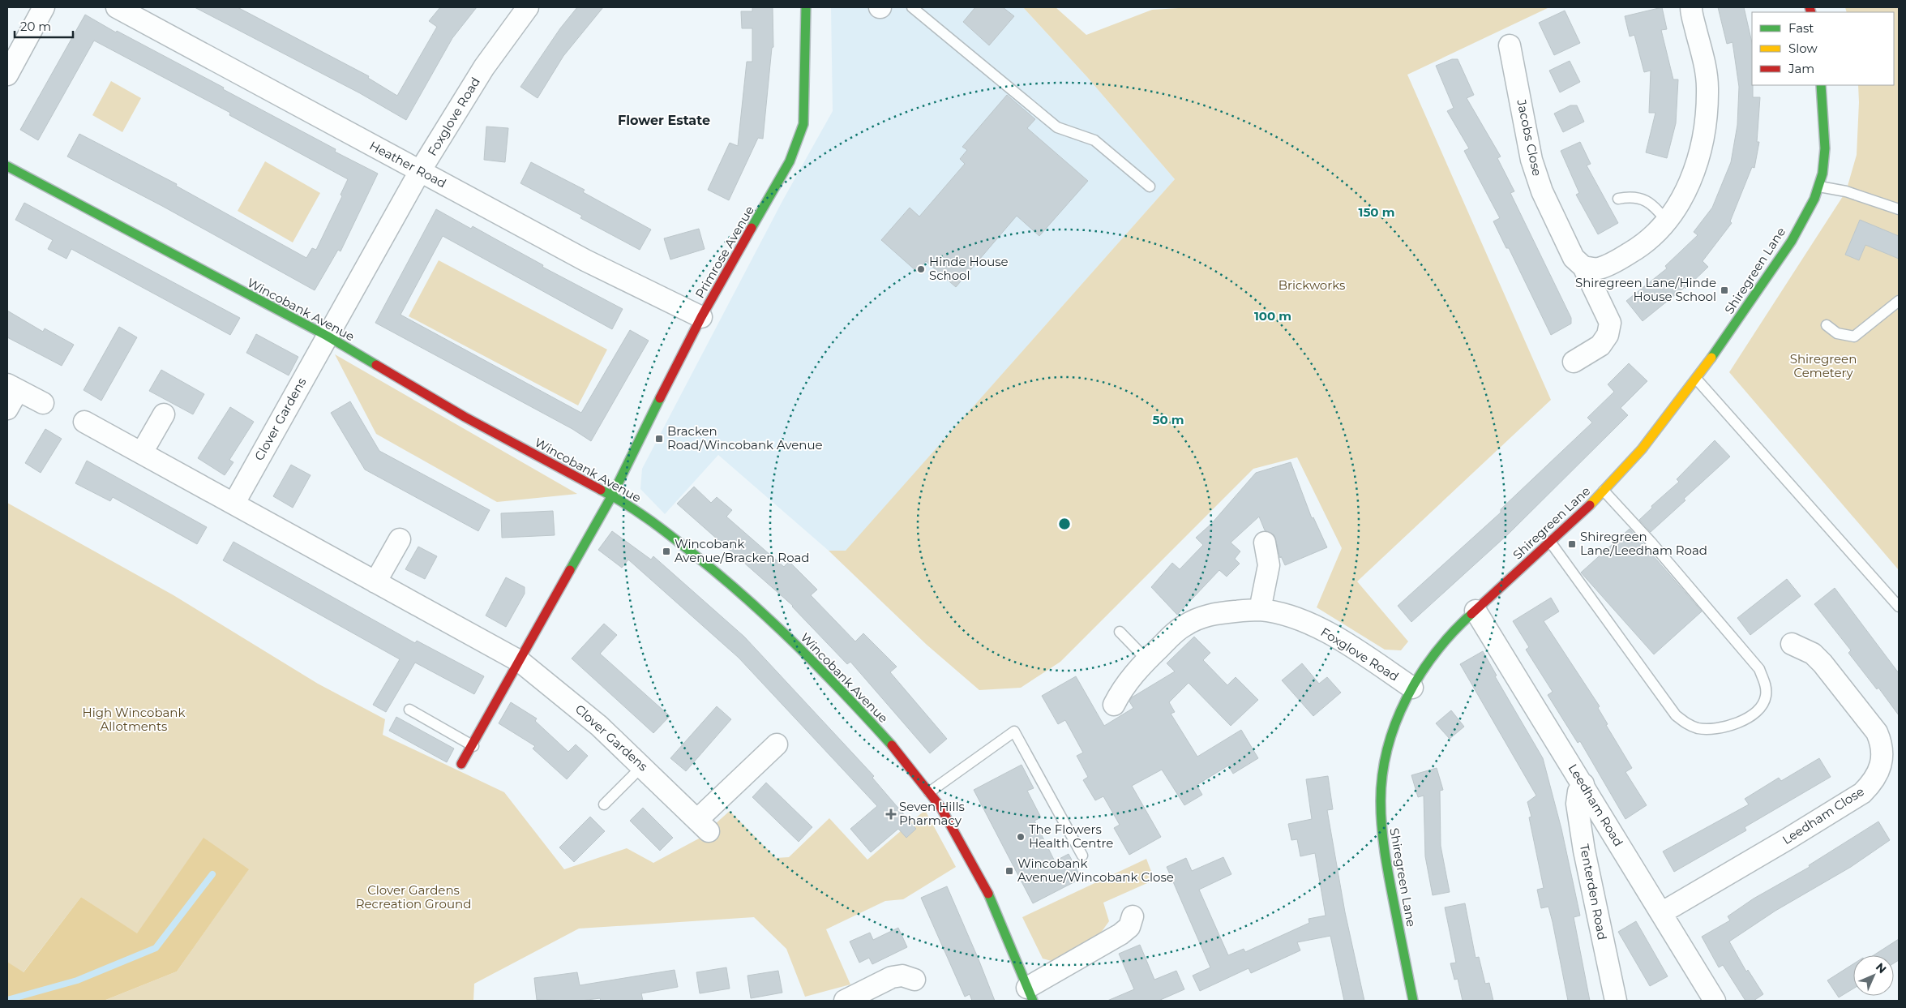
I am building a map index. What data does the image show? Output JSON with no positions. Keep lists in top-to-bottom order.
{
  "streets": {
    "street": [
      "Foxglove Road",
      "Jacobs Close",
      "Heather Road",
      "Primrose Avenue",
      "Shiregreen Lane",
      "Wincobank Avenue",
      "Clover Gardens",
      "Leedham Road",
      "Leedham Close",
      "Tenterden Road"
    ]
  },
  "crossings": [
    ["Foxglove Road", "Heather Road"],
    ["Foxglove Road", "Shiregreen Lane"],
    ["Foxglove Road", "Wincobank Avenue"],
    ["Foxglove Road", "Clover Gardens"],
    ["Heather Road", "Primrose Avenue"],
    ["Primrose Avenue", "Wincobank Avenue"],
    ["Shiregreen Lane", "Leedham Road"],
    ["Wincobank Avenue", "Clover Gardens"],
    ["Leedham Road", "Leedham Close"],
    ["Leedham Road", "Tenterden Road"]
  ],
  "districts": ["Flower Estate"],
  "parks": [
    "Brickworks",
    "Shiregreen Cemetery",
    "High Wincobank Allotments",
    "Clover Gardens Recreation Ground"
  ],
  "places": {
    "other": ["Hinde House School", "The Flowers Health Centre"],
    "transit": [
      "Shiregreen Lane/Hinde House School",
      "Bracken Road/Wincobank Avenue",
      "Shiregreen Lane/Leedham Road",
      "Wincobank Avenue/Bracken Road",
      "Wincobank Avenue/Wincobank Close"
    ],
    "health": ["Seven Hills Pharmacy"]
  },
  "legend": ["Fast", "Slow", "Jam"],
  "scale_bar": "20 m",
  "north": "top right",
  "rings": ["150 m", "100 m", "50 m"]
}
